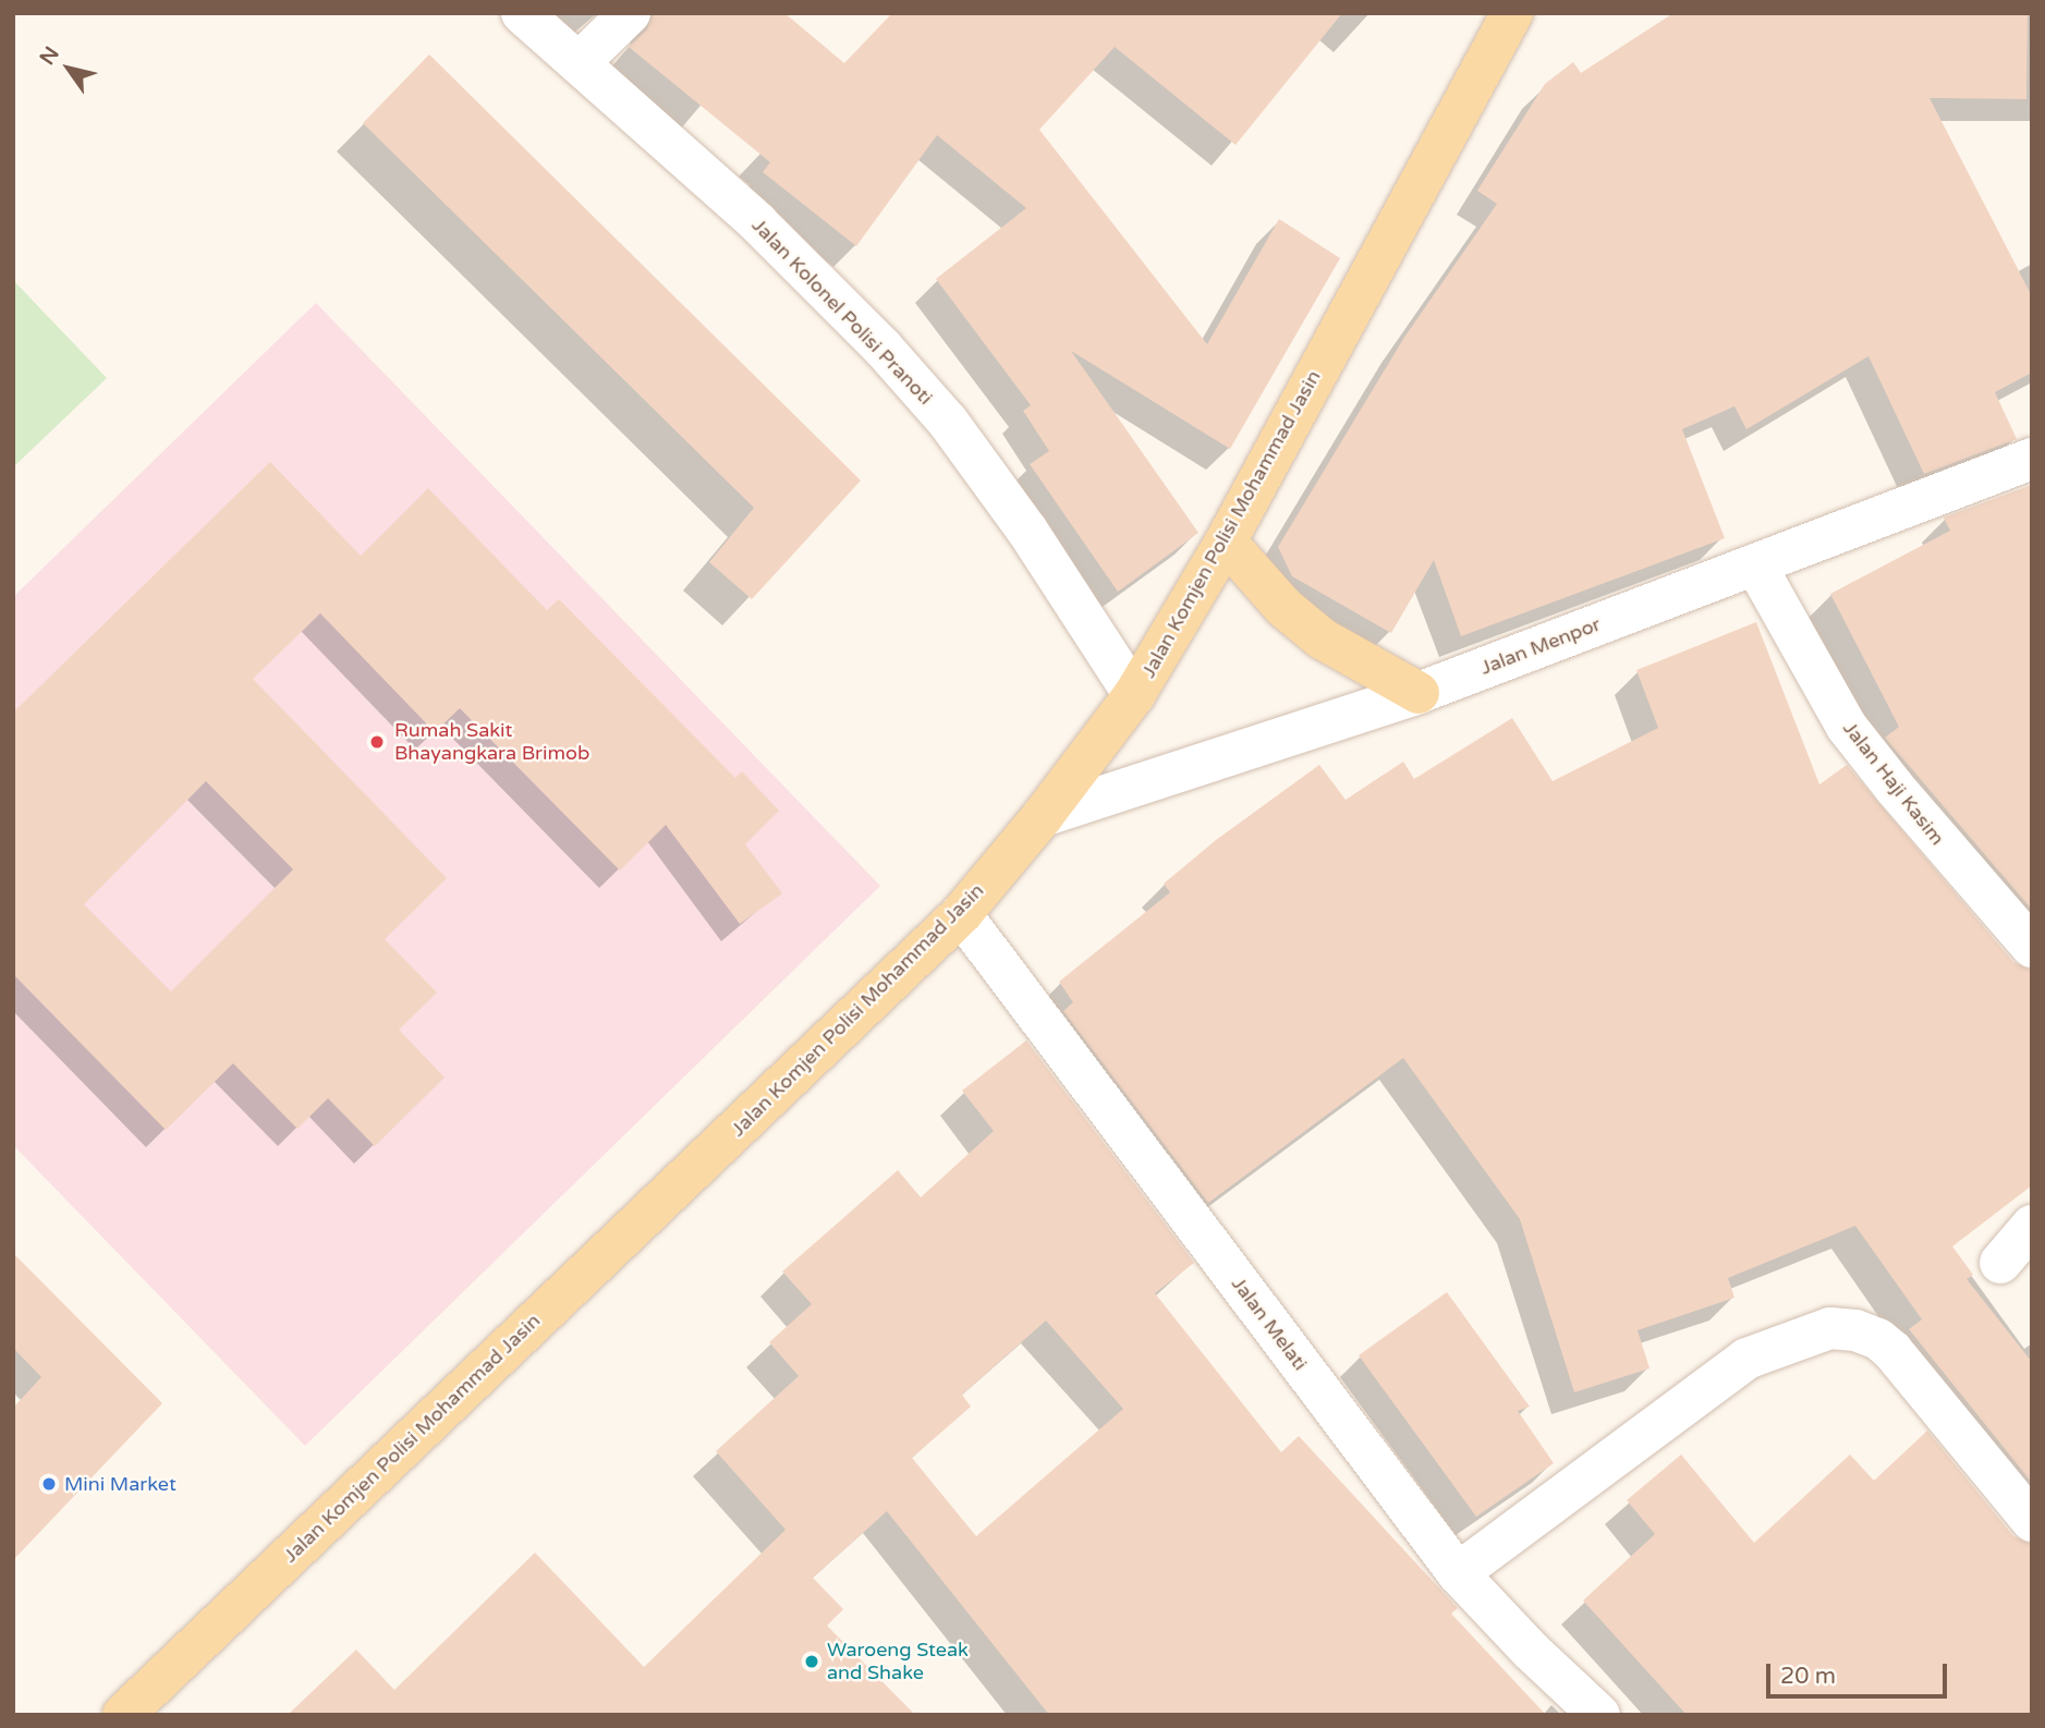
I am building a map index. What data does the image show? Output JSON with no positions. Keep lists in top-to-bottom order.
{
  "streets": {
    "main road": ["Jalan Komjen Polisi Mohammad Jasin"],
    "street": [
      "Jalan Kolonel Polisi Pranoti",
      "Jalan Menpor",
      "Jalan Haji Kasim",
      "Jalan Melati"
    ]
  },
  "crossings": [
    ["Jalan Kolonel Polisi Pranoti", "Jalan Komjen Polisi Mohammad Jasin"],
    ["Jalan Komjen Polisi Mohammad Jasin", "Jalan Menpor"],
    ["Jalan Komjen Polisi Mohammad Jasin", "Jalan Melati"],
    ["Jalan Menpor", "Jalan Haji Kasim"]
  ],
  "places": ["Rumah Sakit Bhayangkara Brimob", "Mini Market", "Waroeng Steak and Shake"],
  "scale_bar": "20 m",
  "north": "top left"
}
